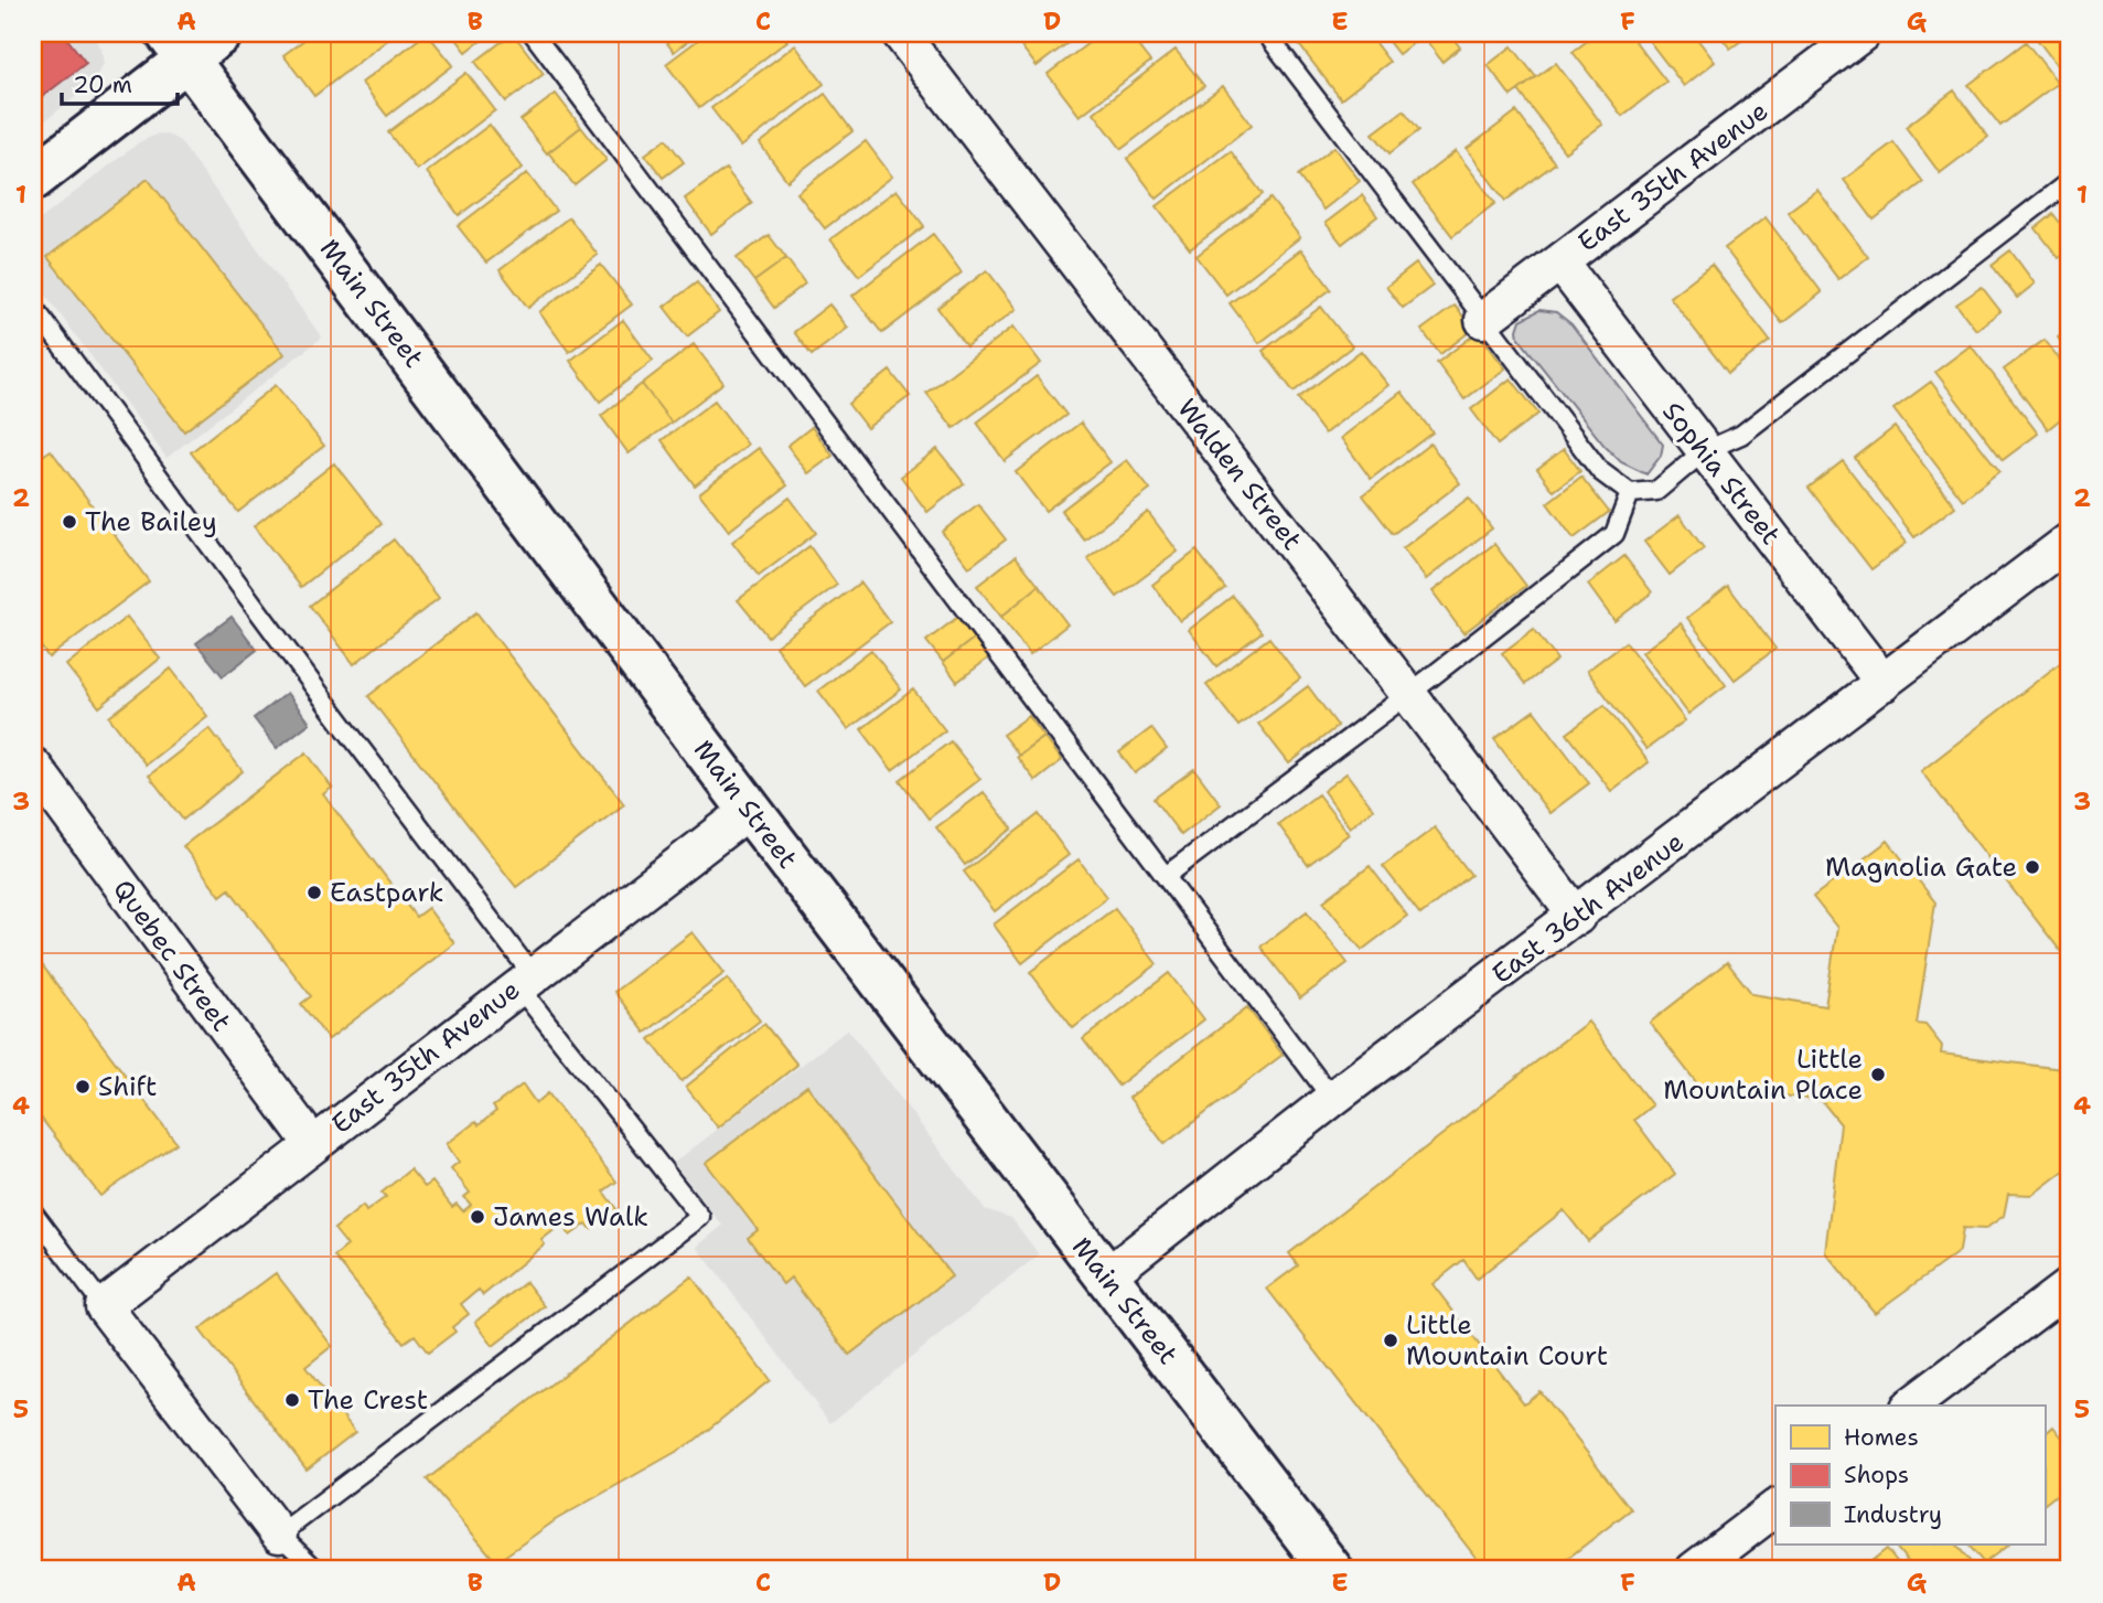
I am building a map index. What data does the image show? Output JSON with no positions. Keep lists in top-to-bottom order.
{
  "streets": {
    "main road": ["Main Street"],
    "street": [
      "East 35th Avenue",
      "Sophia Street",
      "Walden Street",
      "East 36th Avenue",
      "Quebec Street"
    ]
  },
  "crossings": [
    ["East 35th Avenue", "Main Street"],
    ["East 35th Avenue", "Sophia Street"],
    ["East 35th Avenue", "Quebec Street"],
    ["Main Street", "East 36th Avenue"],
    ["Sophia Street", "East 36th Avenue"],
    ["Walden Street", "East 36th Avenue"]
  ],
  "places": [
    "The Bailey",
    "Magnolia Gate",
    "Eastpark",
    "Little Mountain Place",
    "Shift",
    "James Walk",
    "Little Mountain Court",
    "The Crest"
  ],
  "legend": ["Homes", "Shops", "Industry"],
  "scale_bar": "20 m",
  "grid": {
    "columns": [
      "A",
      "B",
      "C",
      "D",
      "E",
      "F",
      "G"
    ],
    "rows": [
      "1",
      "2",
      "3",
      "4",
      "5"
    ]
  }
}
